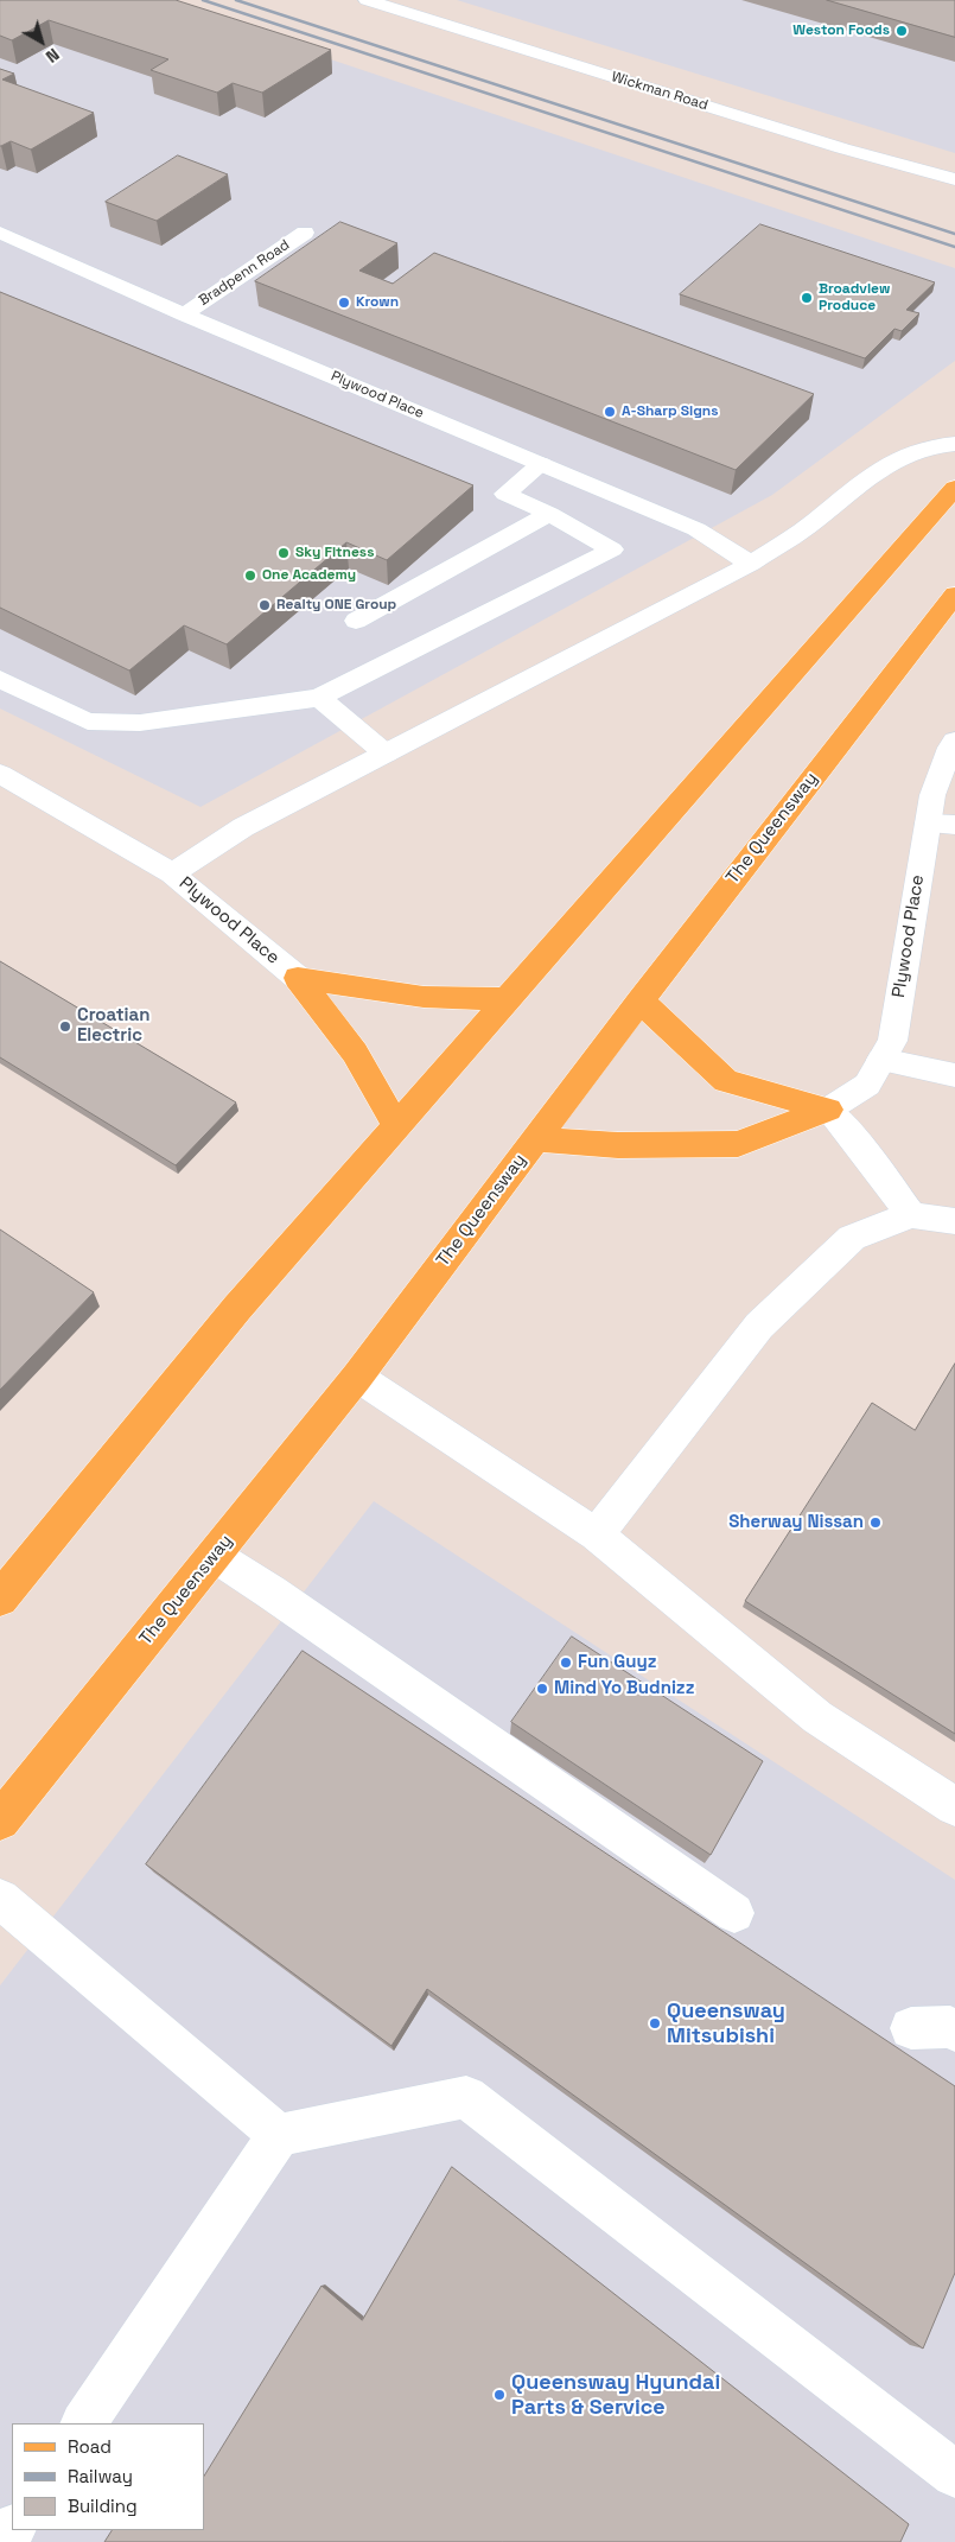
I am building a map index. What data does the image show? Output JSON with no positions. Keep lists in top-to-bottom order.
{
  "streets": {
    "main road": ["The Queensway"],
    "street": ["Wickman Road", "Bradpenn Road", "Plywood Place"]
  },
  "crossings": [
    ["Bradpenn Road", "Plywood Place"]
  ],
  "places": [
    "Weston Foods",
    "Broadview Produce",
    "Krown",
    "A-Sharp Signs",
    "Sky Fitness",
    "One Academy",
    "Realty ONE Group",
    "Croatian Electric",
    "Sherway Nissan",
    "Fun Guyz",
    "Mind Yo Budnizz",
    "Queensway Mitsubishi",
    "Queensway Hyundai Parts & Service"
  ],
  "legend": ["Road", "Railway", "Building"],
  "north": "bottom right"
}
